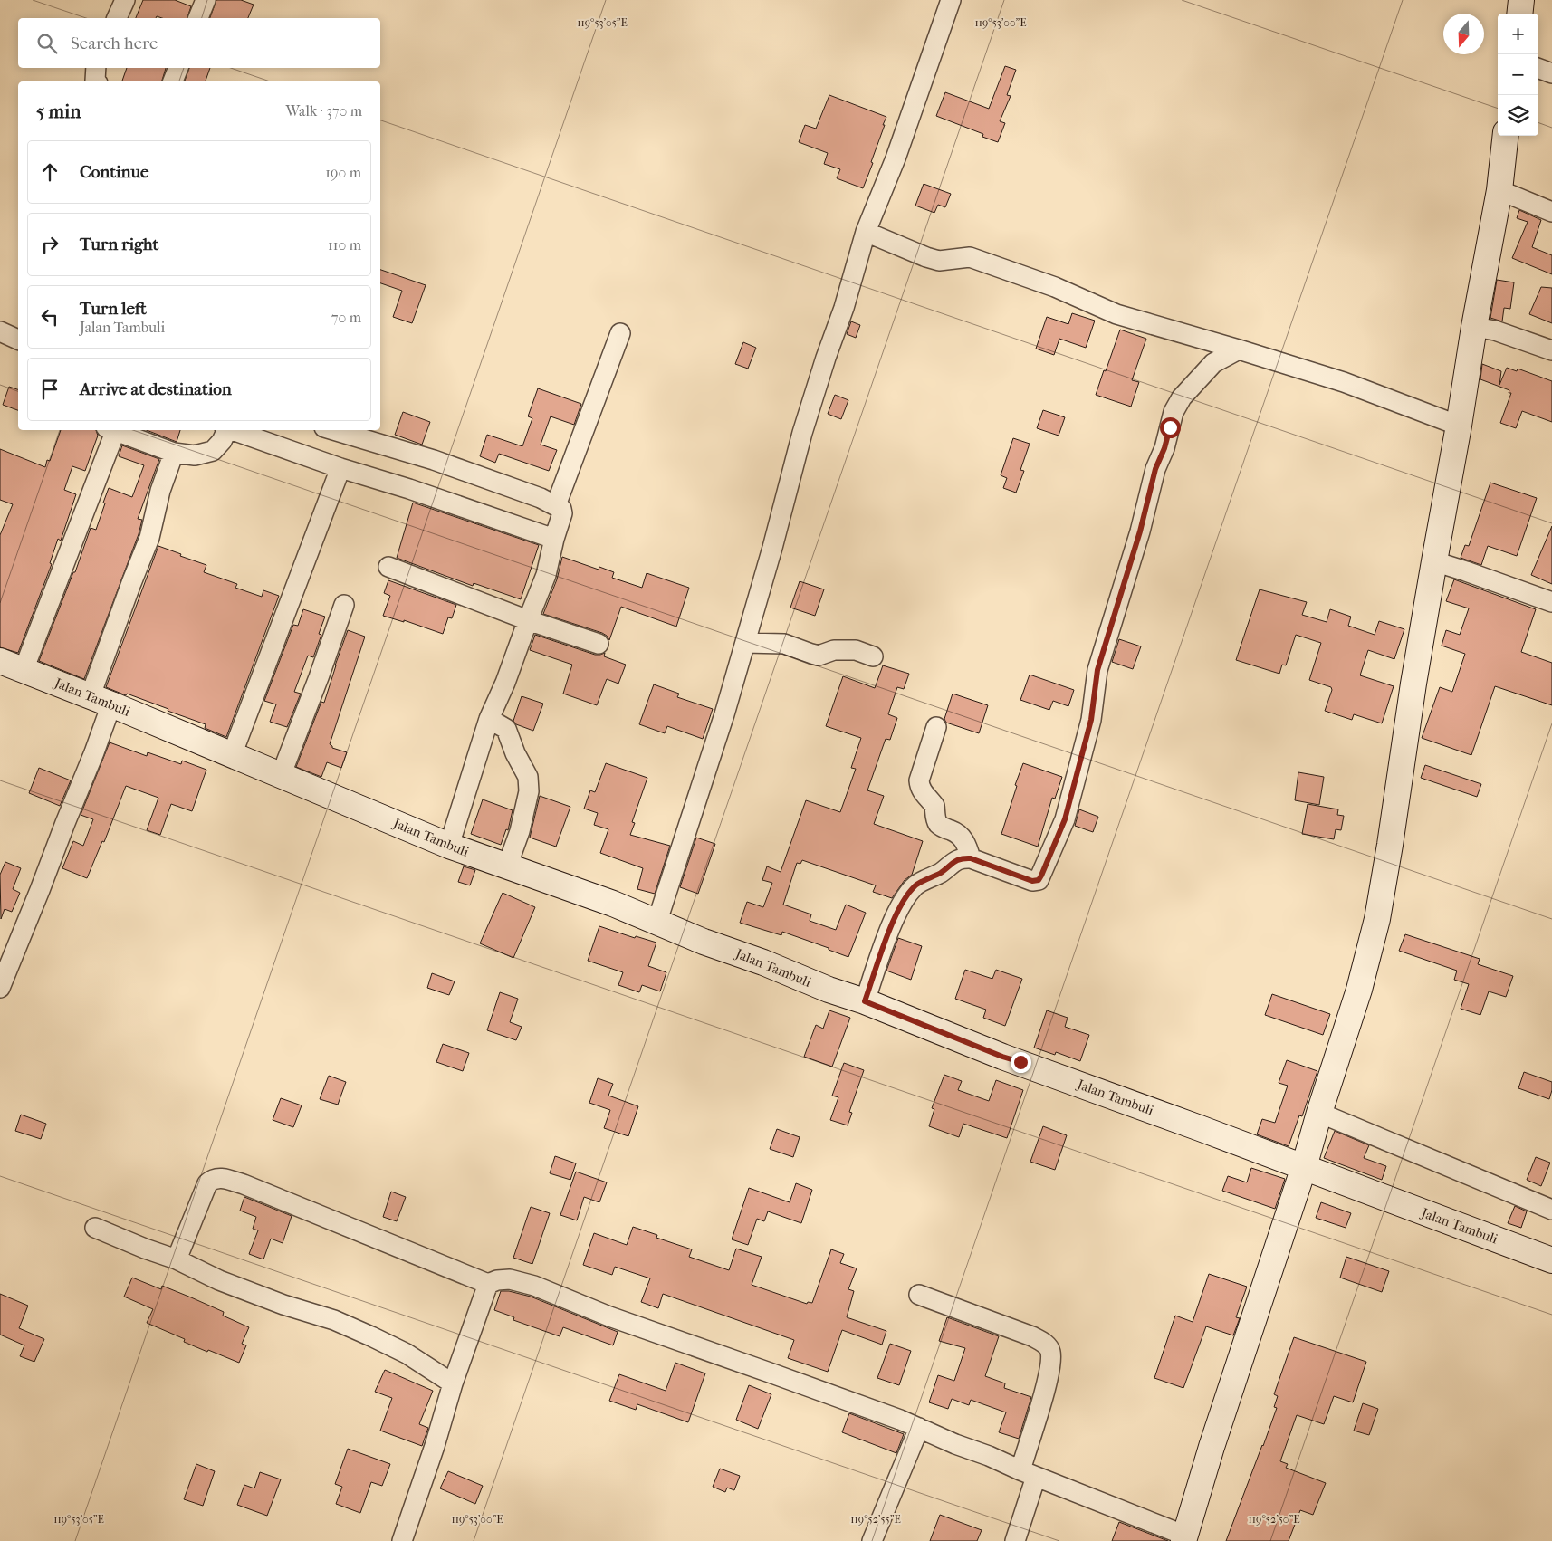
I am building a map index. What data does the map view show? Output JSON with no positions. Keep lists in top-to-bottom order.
{
  "streets": {
    "street": ["Jalan Tambuli"]
  },
  "north": "bottom",
  "page": {
    "map_buttons": ["+", "−"],
    "search": "Search here",
    "heading": ["5 min", "Walk · 370 m"],
    "list": [
      ["Continue", "190 m"],
      ["Turn right", "110 m"],
      ["Turn left", "Jalan Tambuli", "70 m"],
      "Arrive at destination"
    ]
  },
  "coordinates": [
    "119°53'05\"E",
    "119°53'00\"E",
    "119°52'55\"E",
    "119°52'50\"E"
  ]
}
